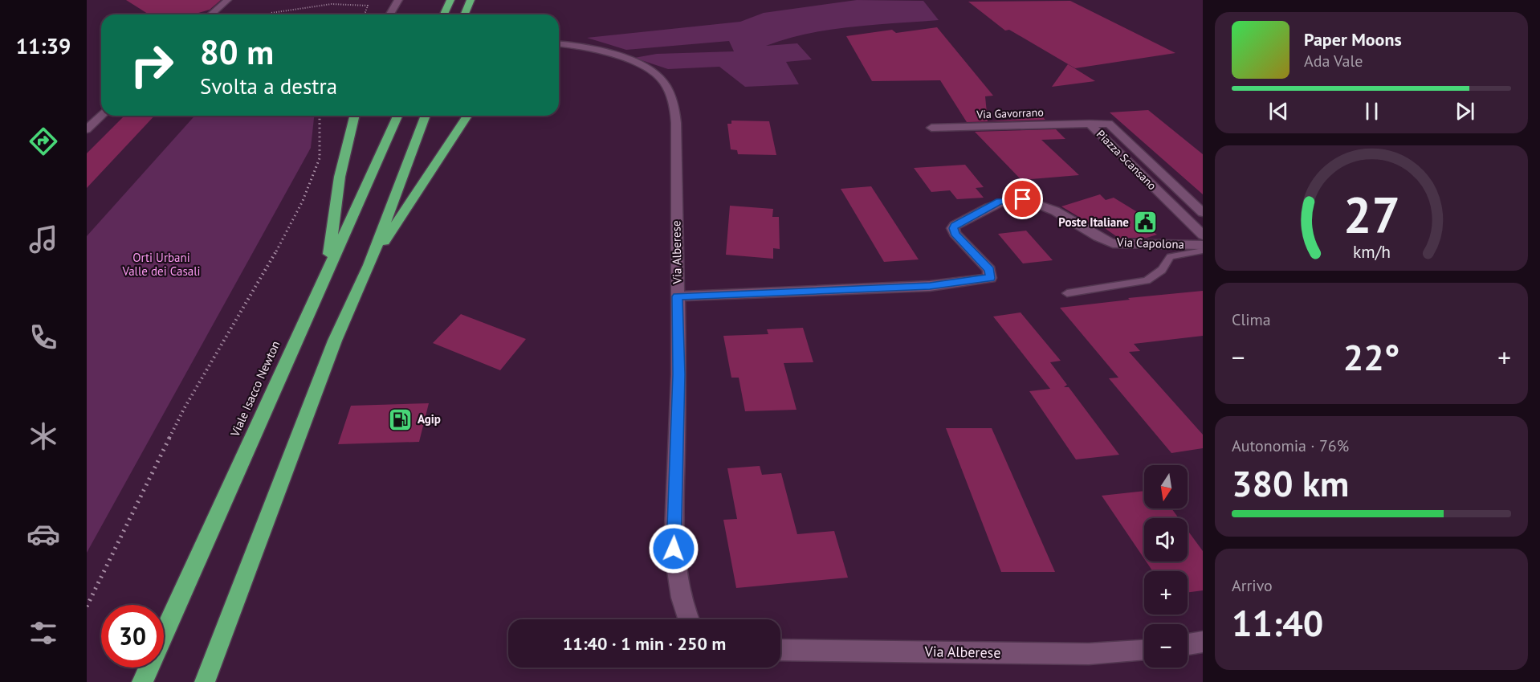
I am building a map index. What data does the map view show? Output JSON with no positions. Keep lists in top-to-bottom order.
{
  "streets": {
    "highway": ["Viale Isacco Newton"],
    "street": [
      "Via Gavorrano",
      "Piazza Scansano",
      "Via Capolona",
      "Via Alberese"
    ]
  },
  "crossings": [
    ["Via Gavorrano", "Piazza Scansano"],
    ["Via Capolona", "Via Alberese"]
  ],
  "parks": ["Orti Urbani Valle dei Casali"],
  "places": {
    "public building": ["Poste Italiane"],
    "fuel station": ["Agip"]
  },
  "north": "bottom",
  "page": {
    "tabs": "11:39",
    "turn": ["80 m", "Svolta a destra"],
    "song": ["Paper Moons", "Ada Vale"],
    "tile": [
      "Clima",
      ["Autonomia · 76%", "380 km"],
      ["Arrivo", "11:40"]
    ],
    "heat": ["−", "22°", "+"],
    "map_buttons": ["+", "−"],
    "limit": "30",
    "trip": "11:40 · 1 min · 250 m",
    "gauge": ["27", "km/h"]
  }
}
